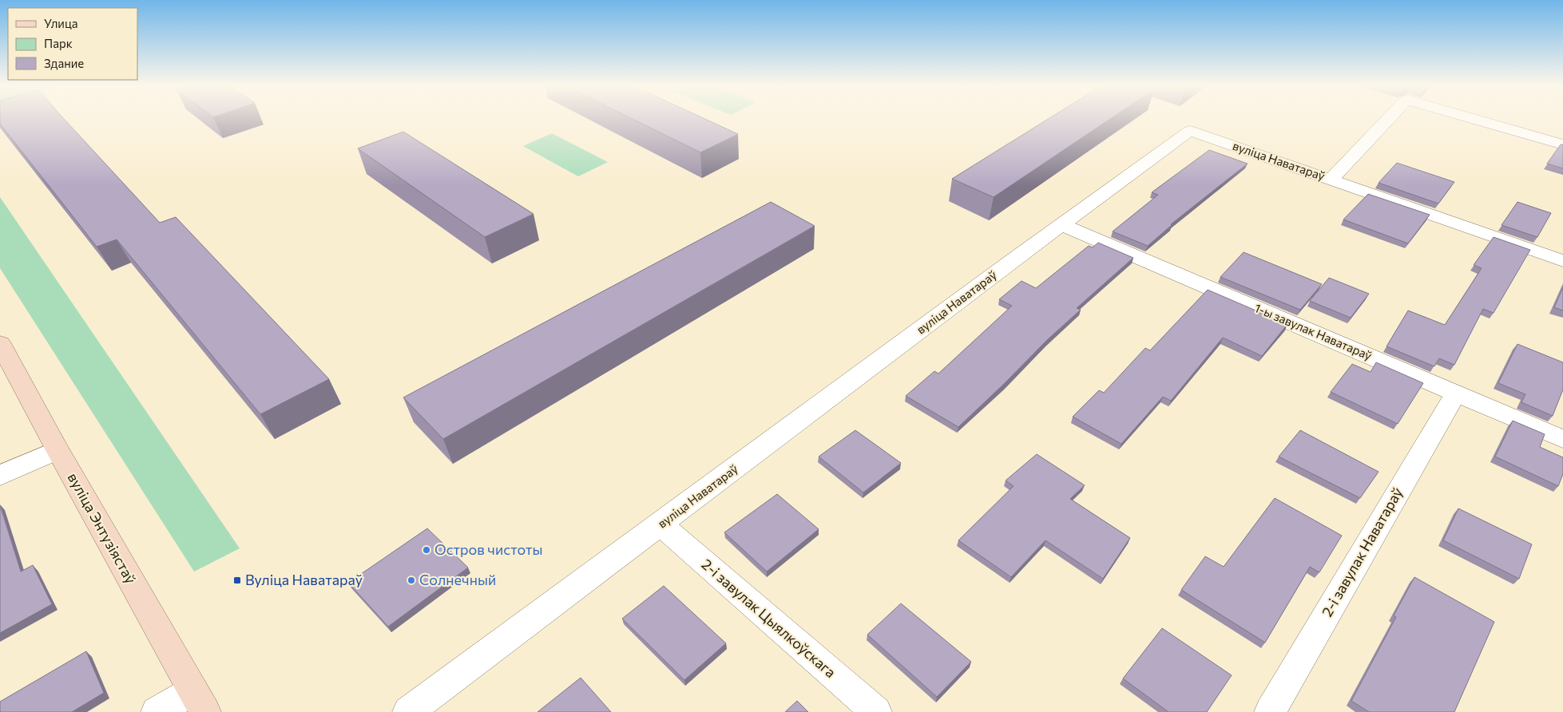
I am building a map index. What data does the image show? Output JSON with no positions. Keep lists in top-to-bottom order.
{
  "streets": {
    "main road": ["вуліца Энтузіястаў"],
    "street": [
      "вуліца Наватараў",
      "1-ы завулак Наватараў",
      "2-і завулак Наватараў",
      "2-і завулак Цыялкоўскага"
    ]
  },
  "crossings": [
    ["вуліца Наватараў", "1-ы завулак Наватараў"],
    ["вуліца Наватараў", "2-і завулак Цыялкоўскага"],
    ["1-ы завулак Наватараў", "2-і завулак Наватараў"]
  ],
  "places": {
    "other": ["Остров чистоты", "Солнечный"],
    "transit": ["Вуліца Наватараў"]
  },
  "legend": ["Улица", "Парк", "Здание"]
}
